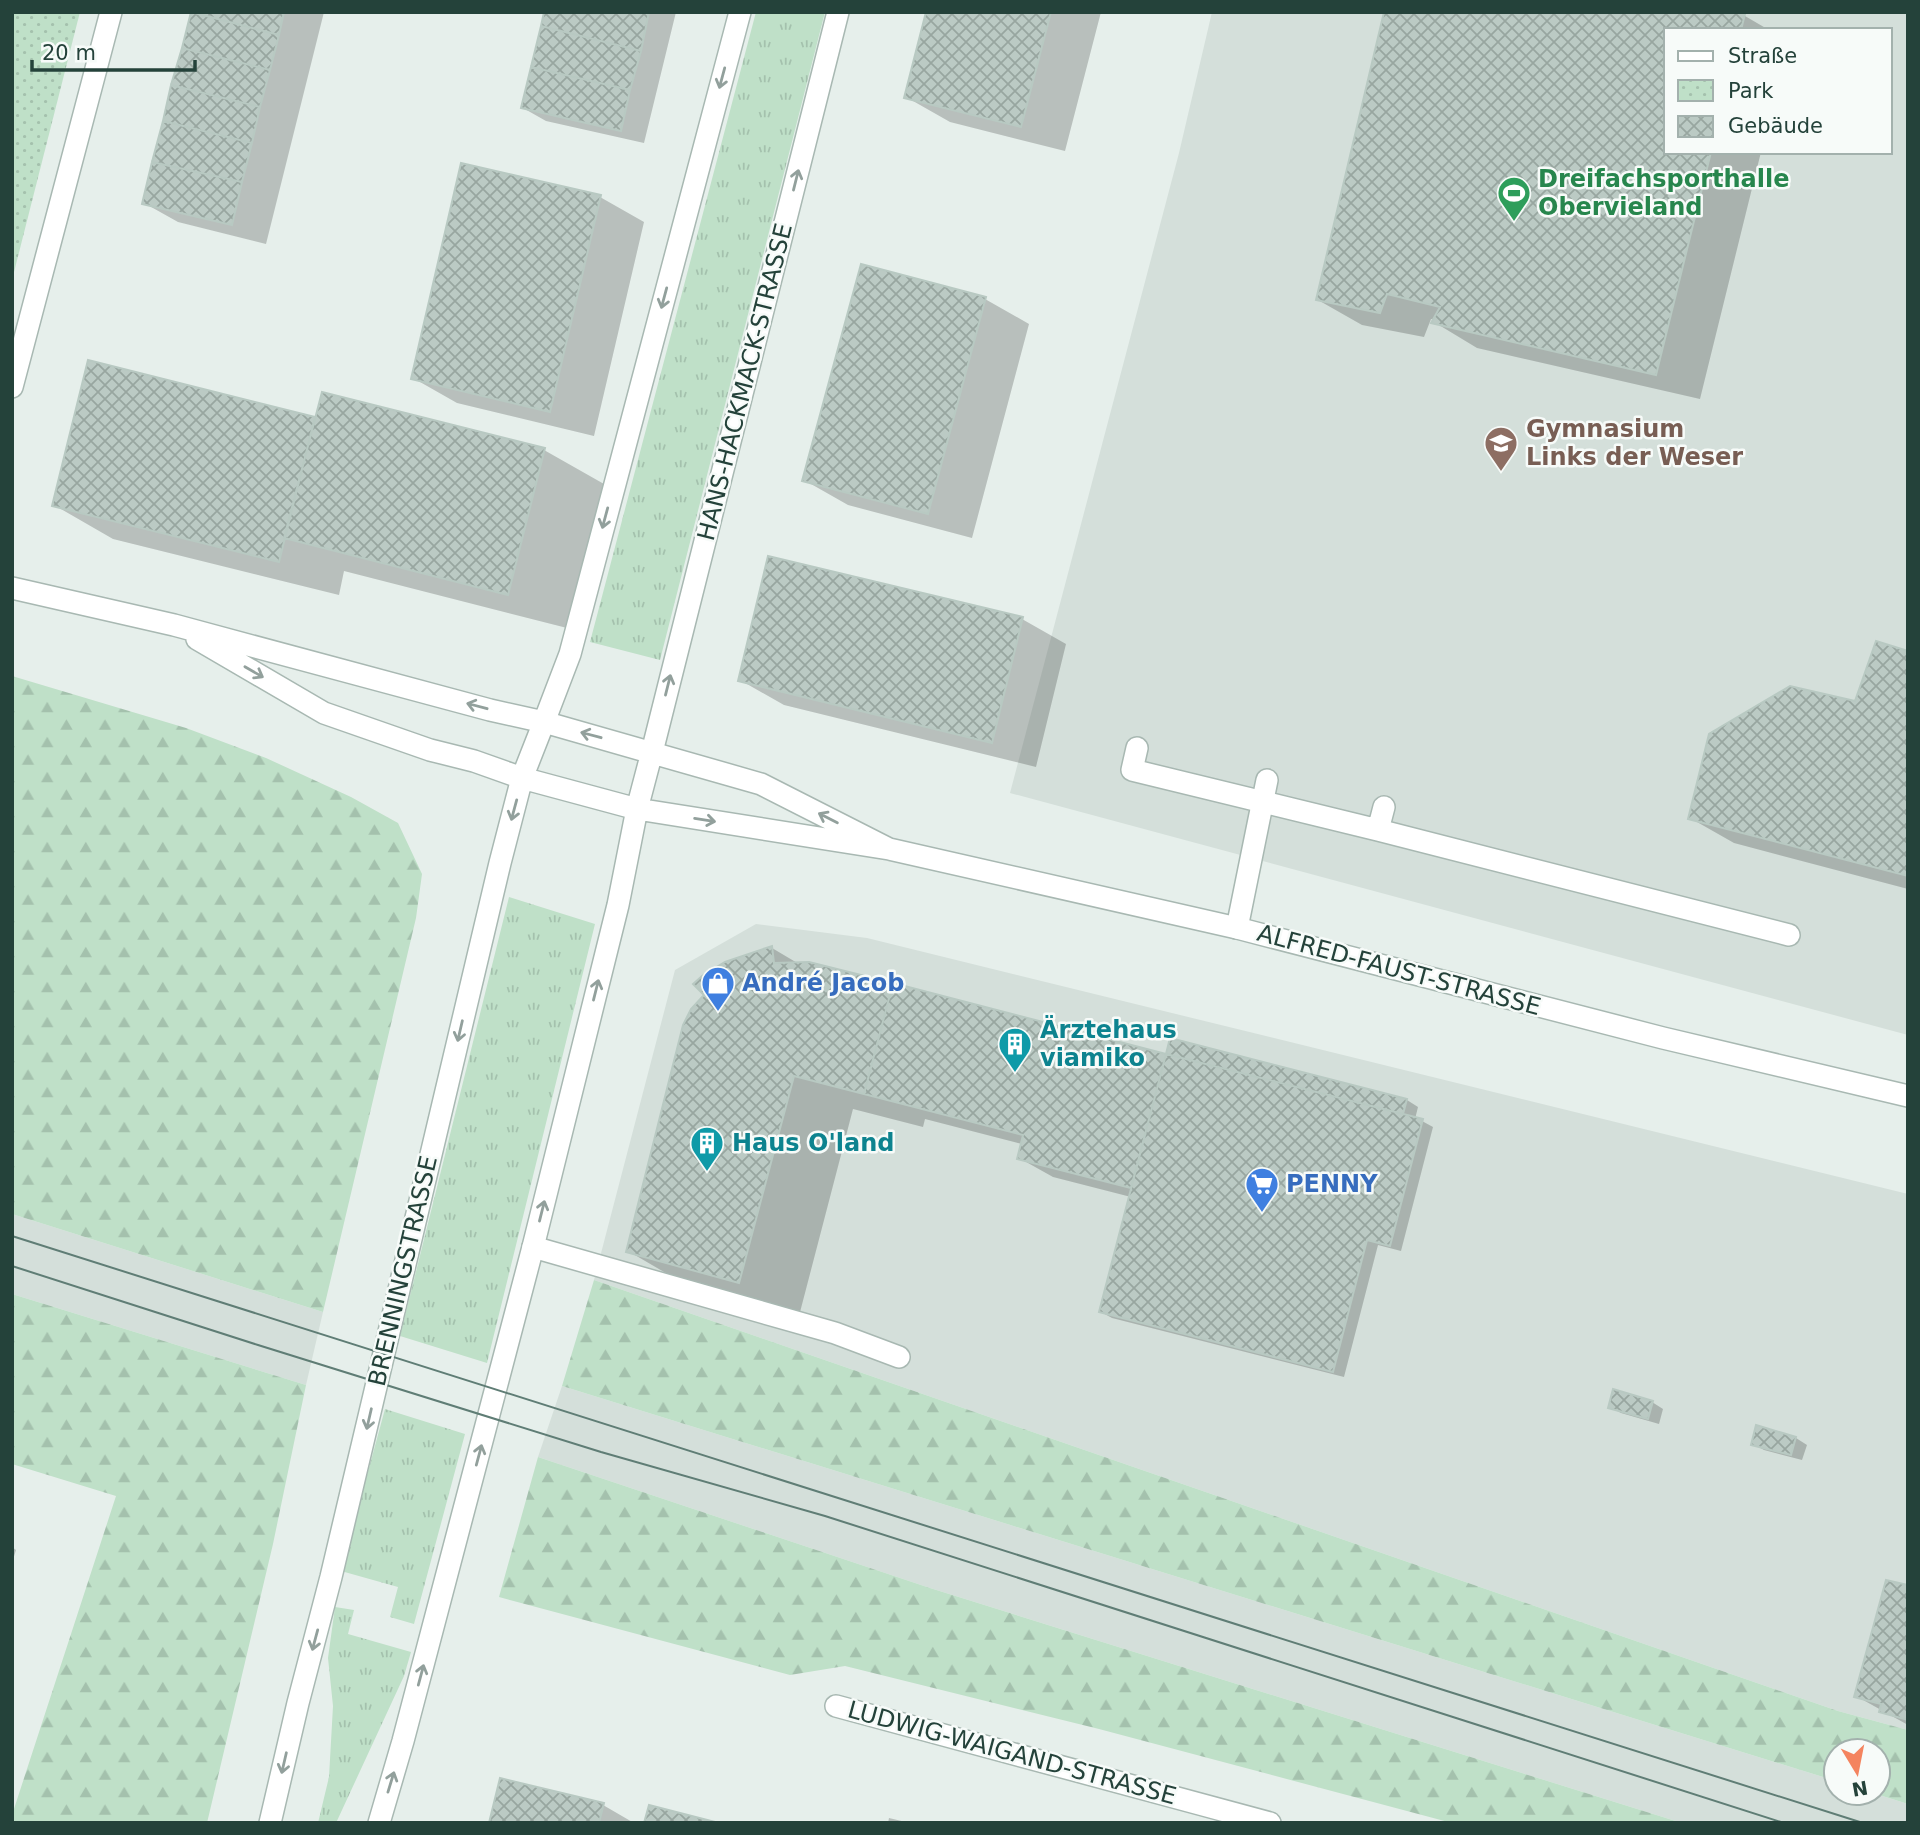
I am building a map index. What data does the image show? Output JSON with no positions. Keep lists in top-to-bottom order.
{
  "streets": {
    "street": [
      "HANS-HACKMACK-STRASSE",
      "ALFRED-FAUST-STRASSE",
      "BRENNINGSTRASSE",
      "LUDWIG-WAIGAND-STRASSE"
    ]
  },
  "crossings": [
    ["HANS-HACKMACK-STRASSE", "ALFRED-FAUST-STRASSE"],
    ["ALFRED-FAUST-STRASSE", "BRENNINGSTRASSE"]
  ],
  "places": {
    "sports": ["Dreifachsporthalle Obervieland"],
    "school or university": ["Gymnasium Links der Weser"],
    "shop": ["André Jacob"],
    "building": ["Ärztehaus viamiko", "Haus O'land"],
    "supermarket": ["PENNY"]
  },
  "legend": ["Straße", "Park", "Gebäude"],
  "scale_bar": "20 m",
  "north": "bottom"
}
